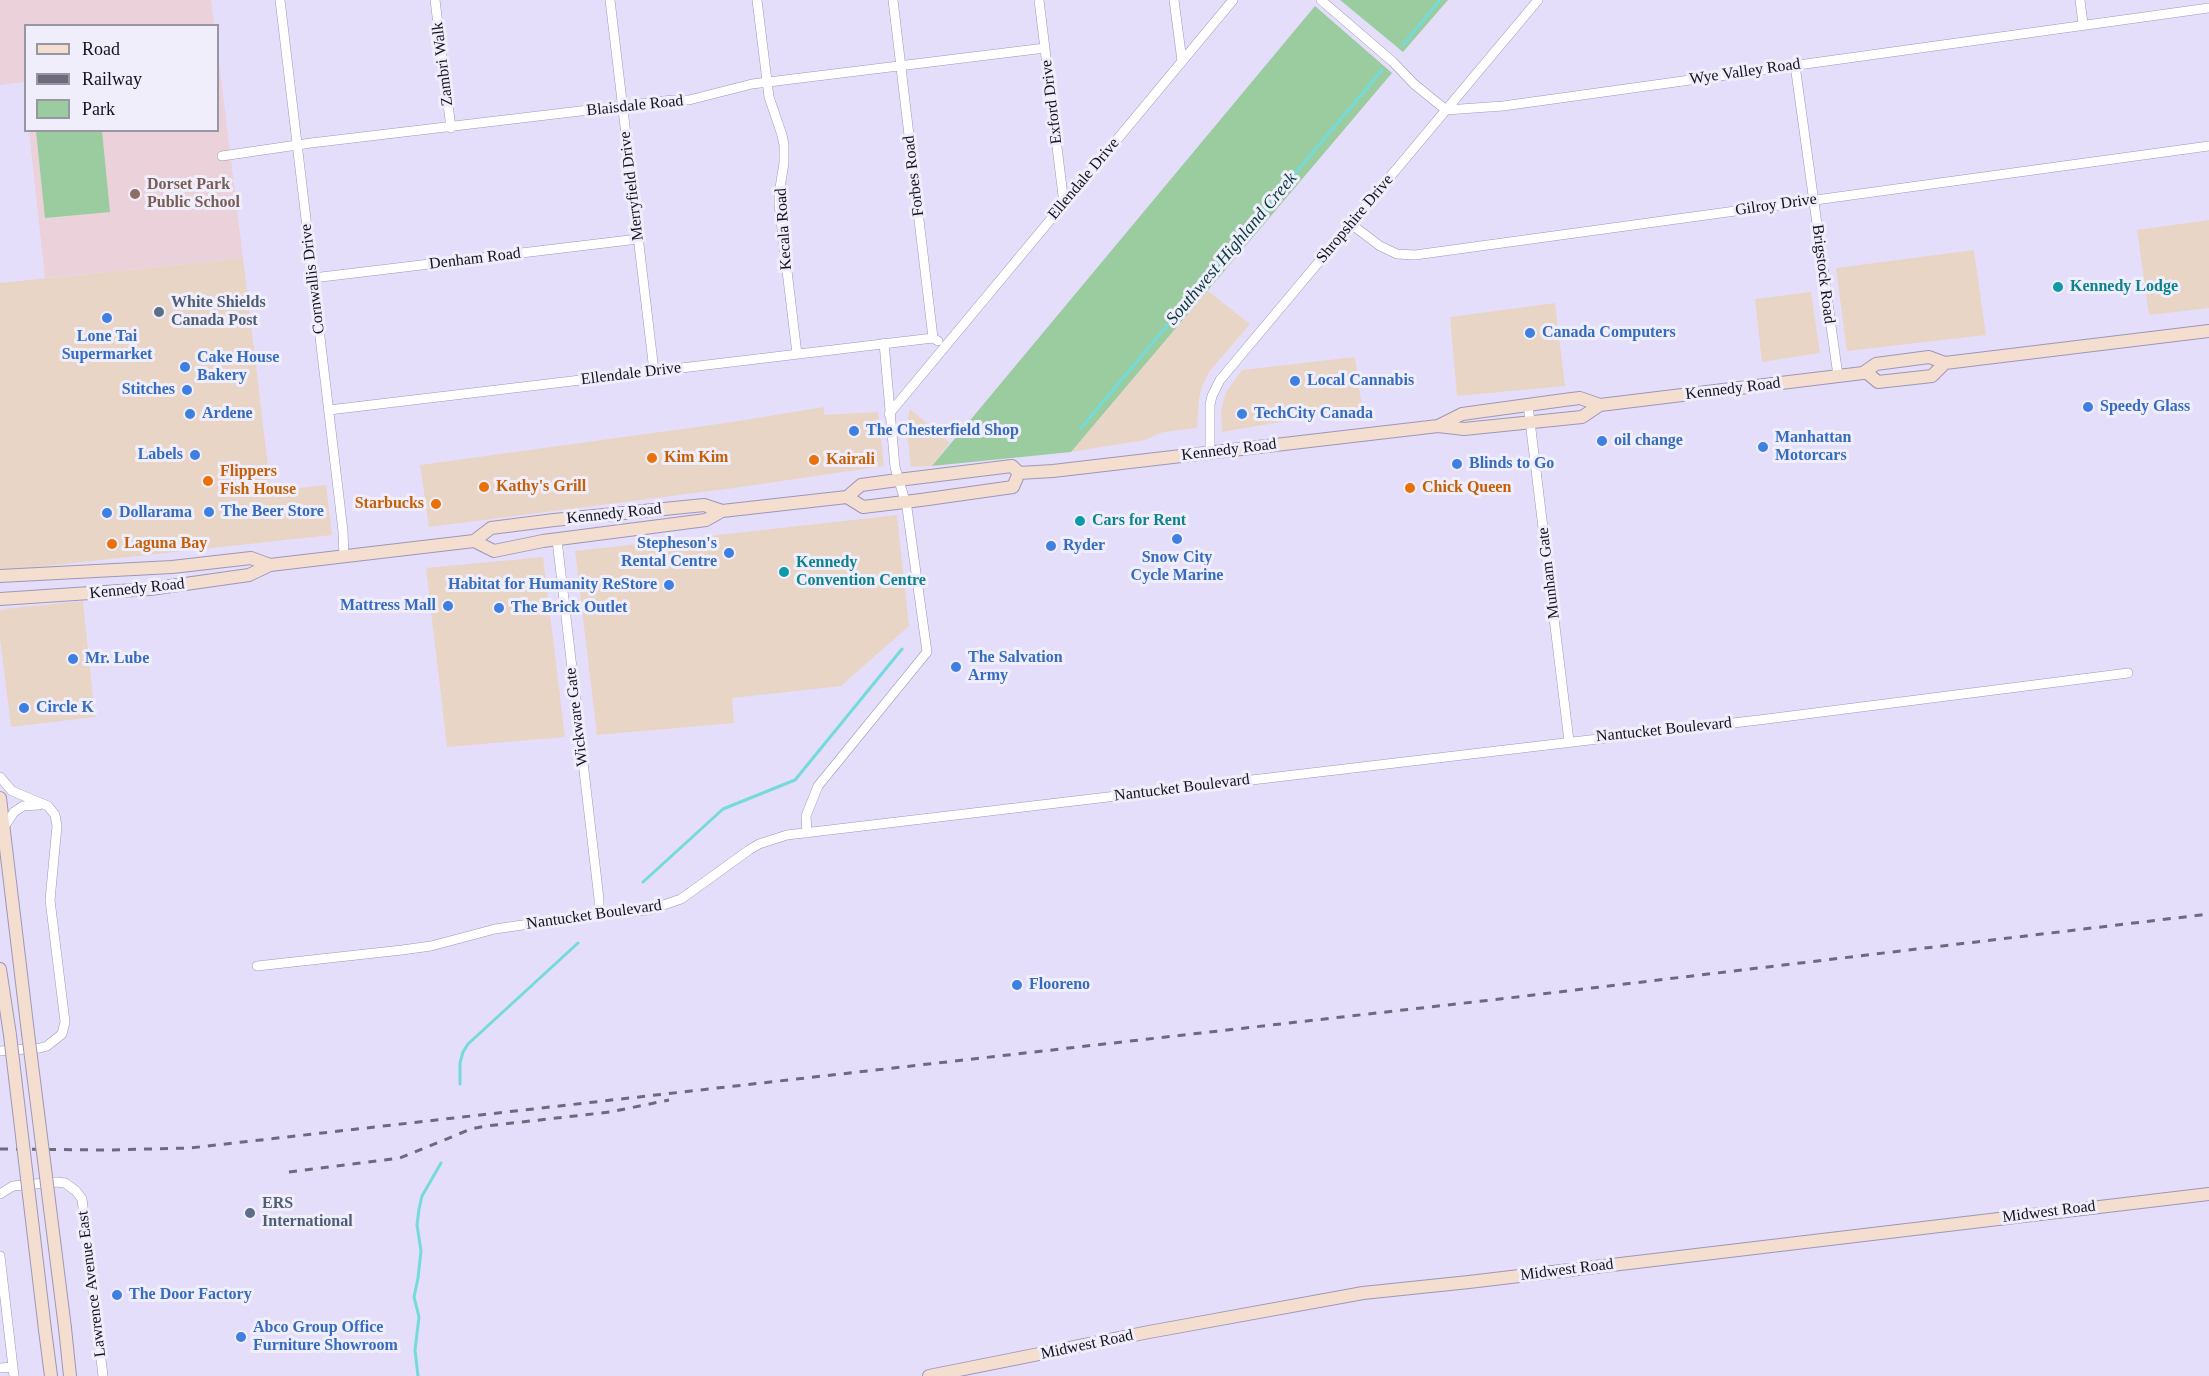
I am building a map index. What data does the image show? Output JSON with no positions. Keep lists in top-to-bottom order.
{
  "streets": {
    "main road": [
      "Kennedy Road",
      "Wickware Gate",
      "Midwest Road",
      "Lawrence Avenue East"
    ],
    "street": [
      "Zambri Walk",
      "Wye Valley Road",
      "Exford Drive",
      "Blaisdale Road",
      "Forbes Road",
      "Ellendale Drive",
      "Merryfield Drive",
      "Gilroy Drive",
      "Shropshire Drive",
      "Kecala Road",
      "Denham Road",
      "Brigstock Road",
      "Cornwallis Drive",
      "Munham Gate",
      "Nantucket Boulevard"
    ]
  },
  "crossings": [
    ["Zambri Walk", "Blaisdale Road"],
    ["Wye Valley Road", "Shropshire Drive"],
    ["Wye Valley Road", "Brigstock Road"],
    ["Exford Drive", "Blaisdale Road"],
    ["Exford Drive", "Ellendale Drive"],
    ["Blaisdale Road", "Forbes Road"],
    ["Blaisdale Road", "Merryfield Drive"],
    ["Blaisdale Road", "Kecala Road"],
    ["Blaisdale Road", "Cornwallis Drive"],
    ["Forbes Road", "Ellendale Drive"],
    ["Ellendale Drive", "Merryfield Drive"],
    ["Ellendale Drive", "Kecala Road"],
    ["Ellendale Drive", "Cornwallis Drive"],
    ["Merryfield Drive", "Denham Road"],
    ["Gilroy Drive", "Shropshire Drive"],
    ["Gilroy Drive", "Brigstock Road"],
    ["Shropshire Drive", "Kennedy Road"],
    ["Denham Road", "Cornwallis Drive"],
    ["Brigstock Road", "Kennedy Road"],
    ["Cornwallis Drive", "Kennedy Road"],
    ["Kennedy Road", "Munham Gate"],
    ["Kennedy Road", "Wickware Gate"],
    ["Munham Gate", "Nantucket Boulevard"],
    ["Wickware Gate", "Nantucket Boulevard"]
  ],
  "water": ["Southwest Highland Creek"],
  "places": [
    "Dorset Park Public School",
    "Kennedy Lodge",
    "White Shields Canada Post",
    "Lone Tai Supermarket",
    "Canada Computers",
    "Cake House Bakery",
    "Local Cannabis",
    "Stitches",
    "Speedy Glass",
    "Ardene",
    "TechCity Canada",
    "The Chesterfield Shop",
    "oil change",
    "Manhattan Motorcars",
    "Labels",
    "Kim Kim",
    "Kairali",
    "Blinds to Go",
    "Flippers Fish House",
    "Kathy's Grill",
    "Chick Queen",
    "Starbucks",
    "The Beer Store",
    "Dollarama",
    "Cars for Rent",
    "Snow City Cycle Marine",
    "Laguna Bay",
    "Ryder",
    "Stepheson's Rental Centre",
    "Kennedy Convention Centre",
    "Habitat for Humanity ReStore",
    "Mattress Mall",
    "The Brick Outlet",
    "Mr. Lube",
    "The Salvation Army",
    "Circle K",
    "Flooreno",
    "ERS International",
    "The Door Factory",
    "Abco Group Office Furniture Showroom"
  ],
  "legend": ["Road", "Railway", "Park"]
}
